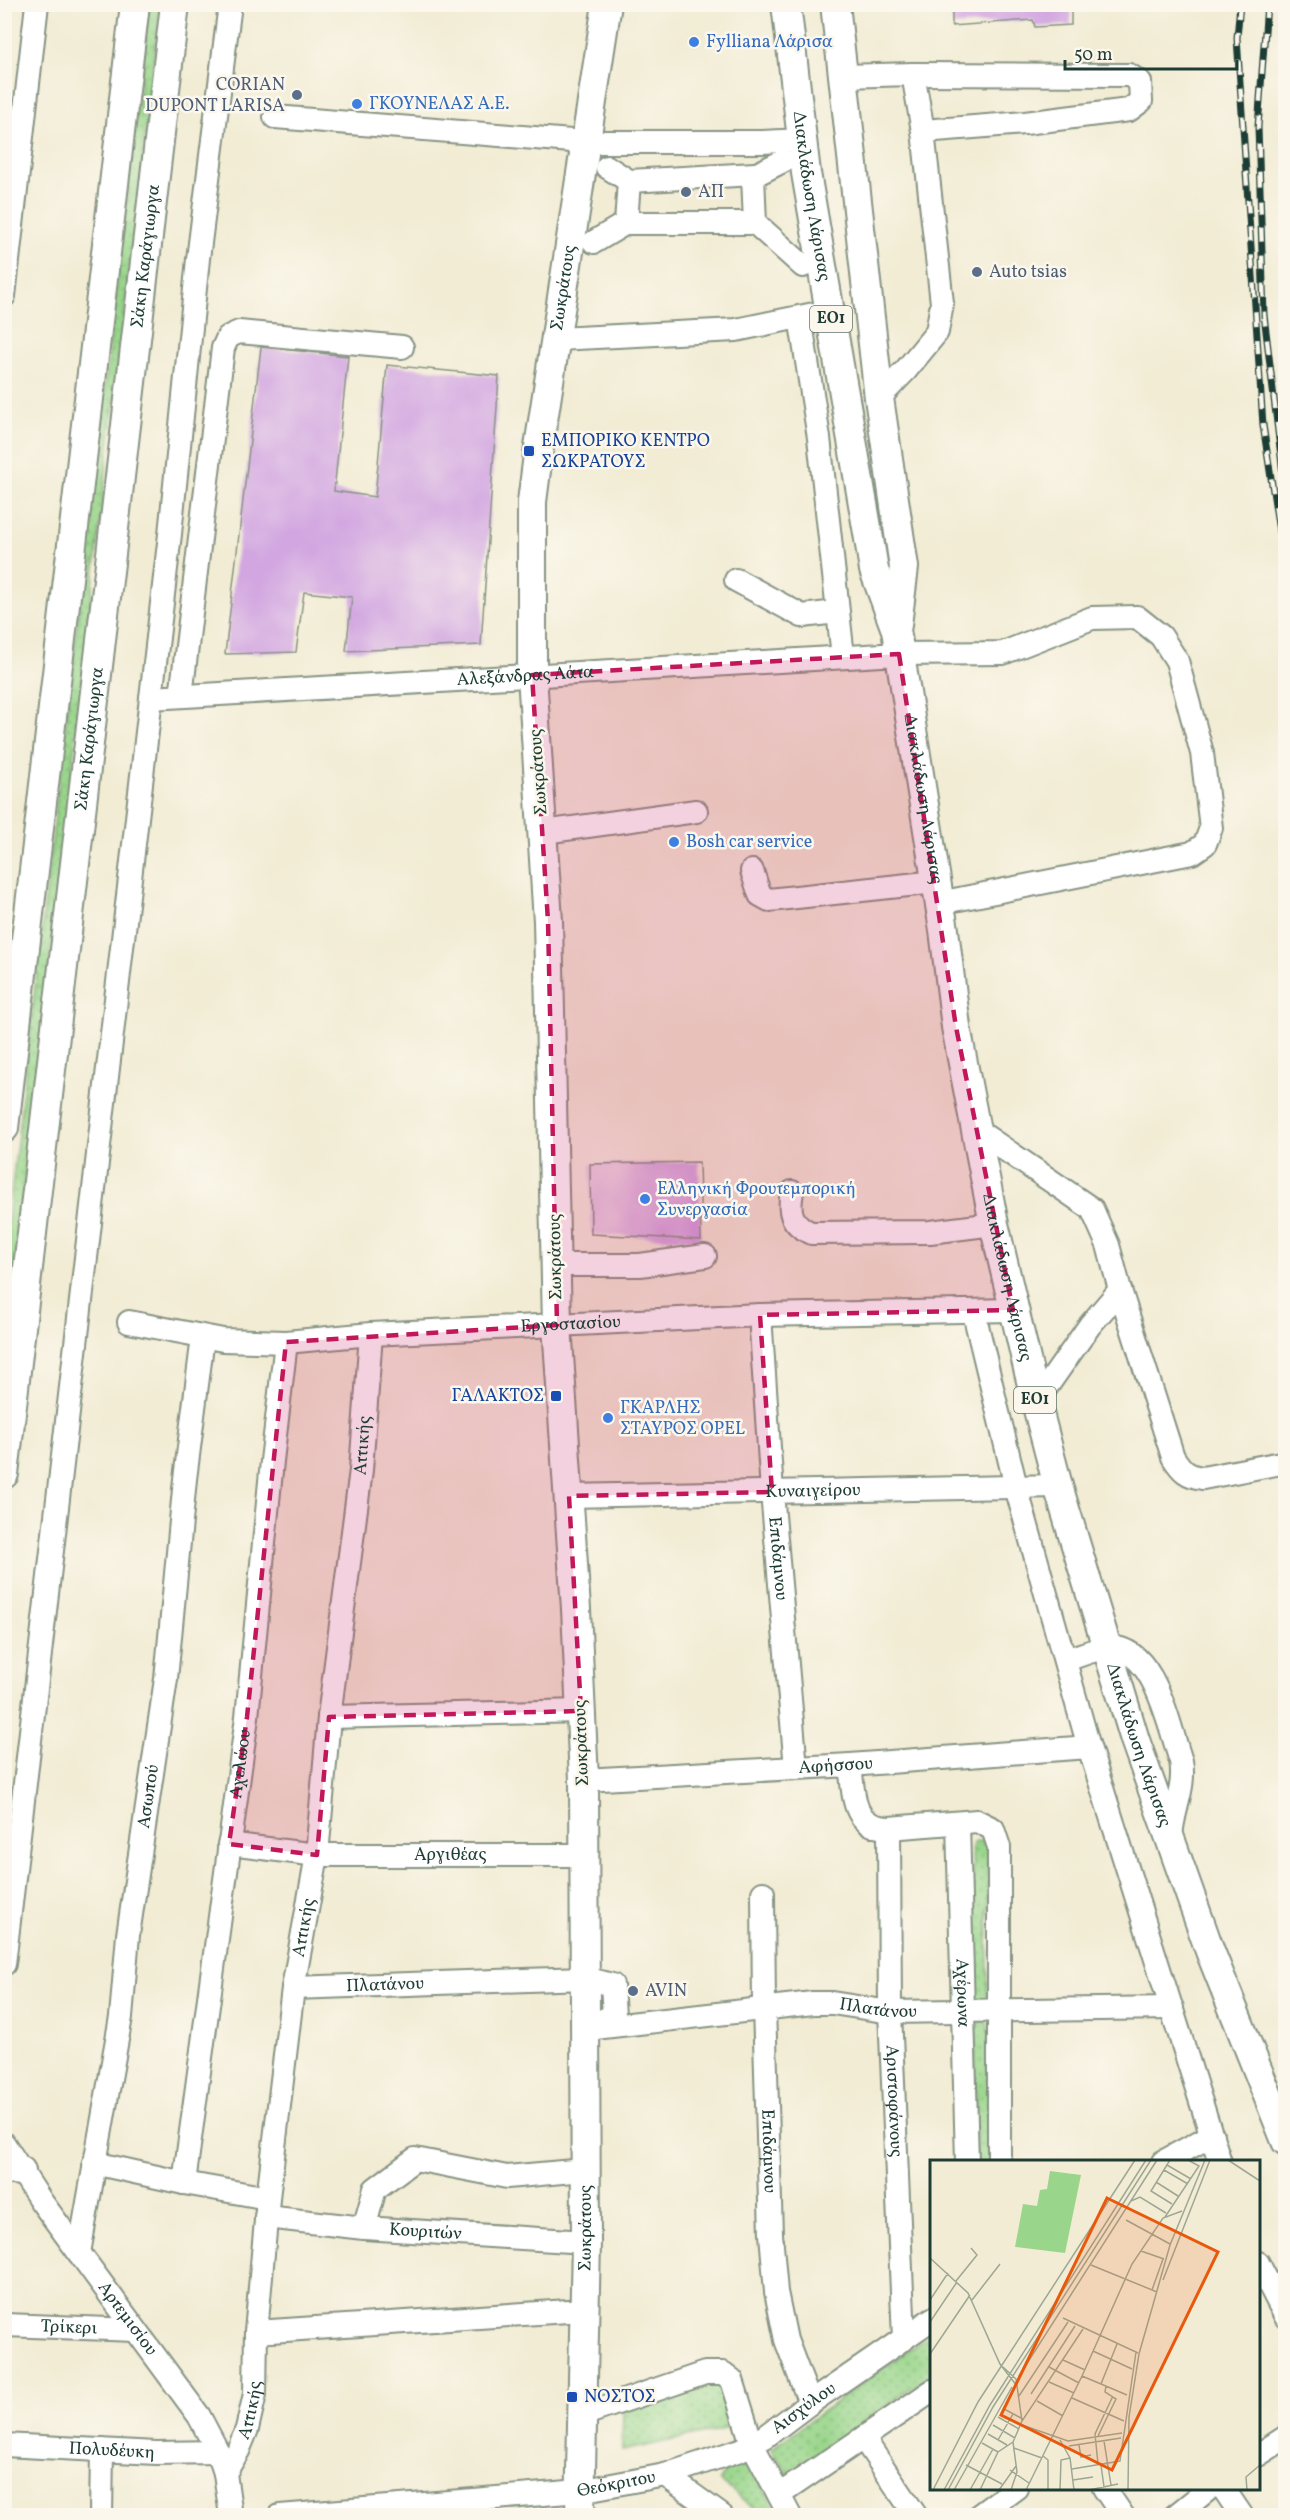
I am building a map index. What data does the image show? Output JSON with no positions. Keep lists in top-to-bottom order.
{
  "streets": {
    "main road": [
      "Διακλάδωση Λάρισας",
      "Σάκη Καράγιωργα",
      "Σωκράτους",
      "ΕΟ1"
    ],
    "street": [
      "Αλεξάνδρας Λάτα",
      "Εργοστασίου",
      "Αττικής",
      "Κυναιγείρου",
      "Επιδάμνου",
      "Αχελώου",
      "Αφήσσου",
      "Ασωπού",
      "Αργιθέας",
      "Πλατάνου",
      "Αχέρωνα",
      "Αριστοφάνους",
      "Κουριτών",
      "Αρτεμισίου",
      "Τρίκερι",
      "Αισχύλου",
      "Πολυδέυκη",
      "Θεόκριτου"
    ]
  },
  "crossings": [
    ["Διακλάδωση Λάρισας", "Αλεξάνδρας Λάτα"],
    ["Διακλάδωση Λάρισας", "Εργοστασίου"],
    ["Διακλάδωση Λάρισας", "Κυναιγείρου"],
    ["Σωκράτους", "Αλεξάνδρας Λάτα"],
    ["Σωκράτους", "Εργοστασίου"],
    ["Σωκράτους", "Κυναιγείρου"],
    ["Σωκράτους", "Αφήσσου"],
    ["Σωκράτους", "Αργιθέας"],
    ["Σωκράτους", "Πλατάνου"],
    ["Σωκράτους", "Κουριτών"],
    ["Σωκράτους", "Θεόκριτου"],
    ["Εργοστασίου", "Αττικής"],
    ["Εργοστασίου", "Επιδάμνου"],
    ["Εργοστασίου", "Αχελώου"],
    ["Εργοστασίου", "Ασωπού"],
    ["Αττικής", "Αργιθέας"],
    ["Αττικής", "Πλατάνου"],
    ["Αττικής", "Κουριτών"],
    ["Αττικής", "Αρτεμισίου"],
    ["Κυναιγείρου", "Επιδάμνου"],
    ["Επιδάμνου", "Αφήσσου"],
    ["Επιδάμνου", "Πλατάνου"],
    ["Επιδάμνου", "Αισχύλου"],
    ["Αχελώου", "Αργιθέας"],
    ["Αχελώου", "Κουριτών"],
    ["Ασωπού", "Κουριτών"],
    ["Ασωπού", "Αρτεμισίου"],
    ["Πλατάνου", "Αχέρωνα"],
    ["Πλατάνου", "Αριστοφάνους"],
    ["Αριστοφάνους", "Αισχύλου"],
    ["Αρτεμισίου", "Τρίκερι"],
    ["Αρτεμισίου", "Πολυδέυκη"],
    ["Αισχύλου", "Θεόκριτου"]
  ],
  "places": {
    "other": [
      "Fylliana Λάρισα",
      "CORIAN DUPONT LARISA",
      "ΓΚΟΥΝΕΛΑΣ Α.Ε.",
      "ΑΠ",
      "Auto tsias",
      "Bosh car service",
      "Ελληνική Φρουτεμπορική Συνεργασία",
      "ΓΚΑΡΛΗΣ ΣΤΑΥΡΟΣ OPEL",
      "AVIN"
    ],
    "transit": ["ΕΜΠΟΡΙΚΟ ΚΕΝΤΡΟ ΣΩΚΡΑΤΟΥΣ", "ΓΑΛΑΚΤΟΣ", "ΝΟΣΤΟΣ"]
  },
  "scale_bar": "50 m"
}
